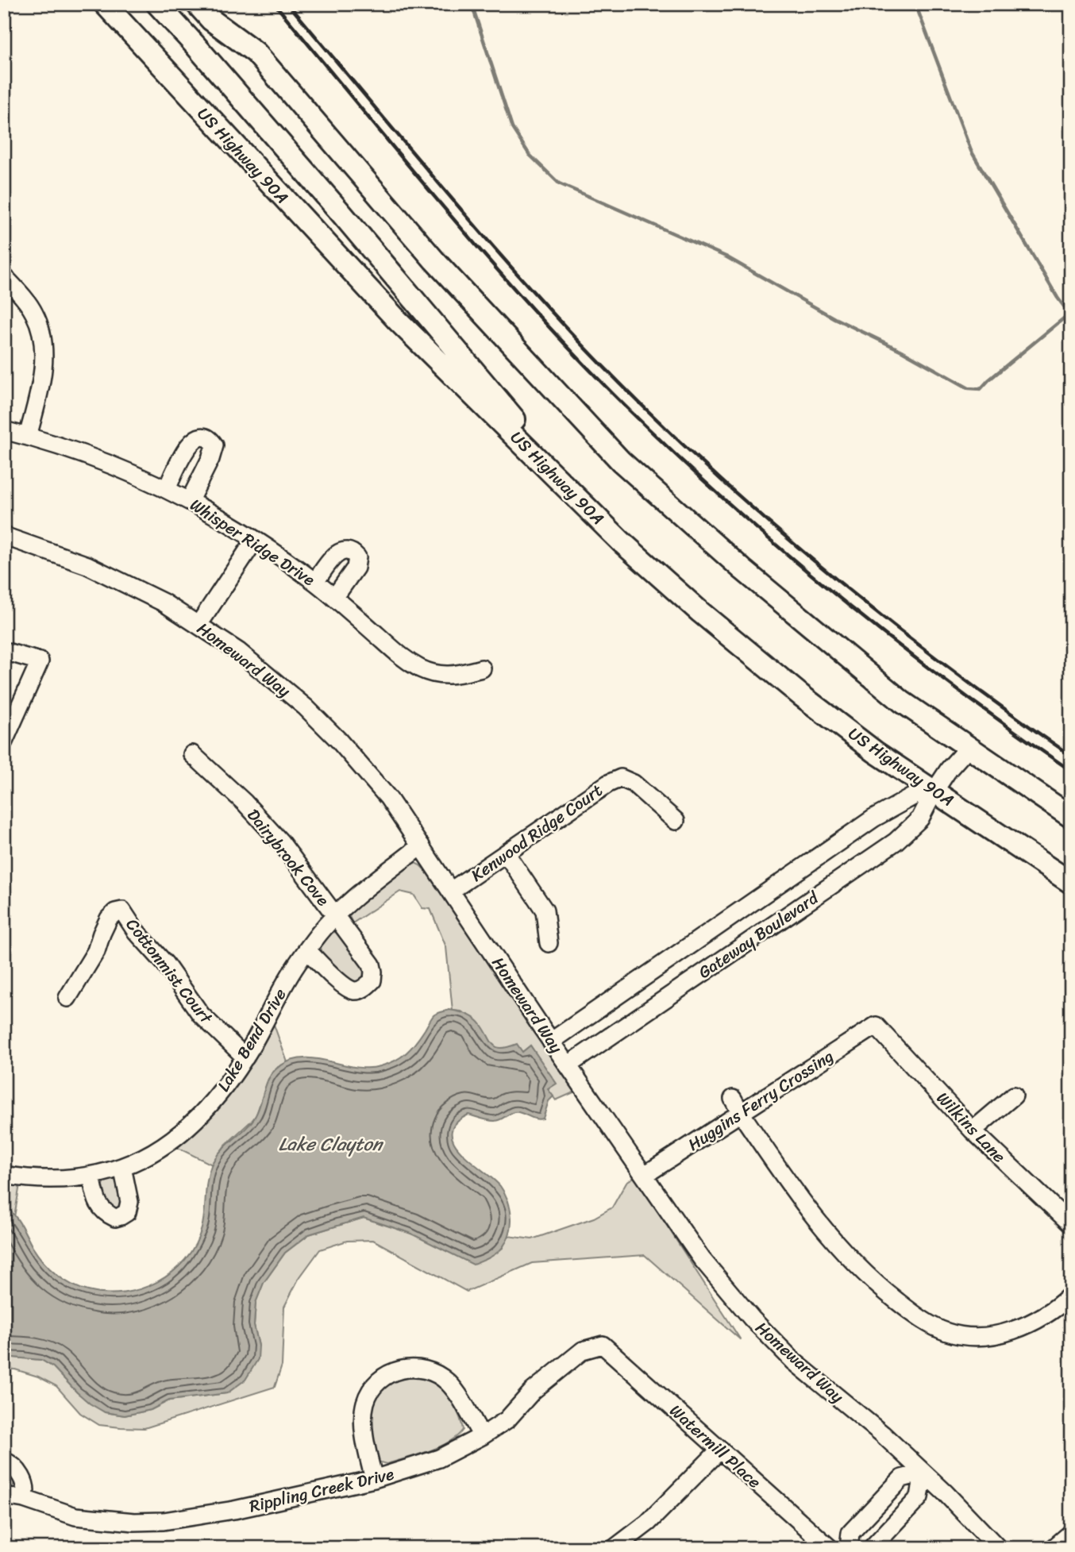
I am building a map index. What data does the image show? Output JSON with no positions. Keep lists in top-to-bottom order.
{
  "streets": {
    "main road": ["US Highway 90A"],
    "street": [
      "Whisper Ridge Drive",
      "Homeward Way",
      "Kenwood Ridge Court",
      "Dairybrook Cove",
      "Gateway Boulevard",
      "Cottonmist Court",
      "Lake Bend Drive",
      "Huggins Ferry Crossing",
      "Wilkins Lane",
      "Watermill Place",
      "Rippling Creek Drive"
    ]
  },
  "crossings": [
    ["US Highway 90A", "Gateway Boulevard"],
    ["Homeward Way", "Kenwood Ridge Court"],
    ["Homeward Way", "Gateway Boulevard"],
    ["Homeward Way", "Lake Bend Drive"],
    ["Homeward Way", "Huggins Ferry Crossing"],
    ["Dairybrook Cove", "Lake Bend Drive"],
    ["Cottonmist Court", "Lake Bend Drive"],
    ["Huggins Ferry Crossing", "Wilkins Lane"],
    ["Watermill Place", "Rippling Creek Drive"]
  ],
  "water": ["Lake Clayton"]
}
